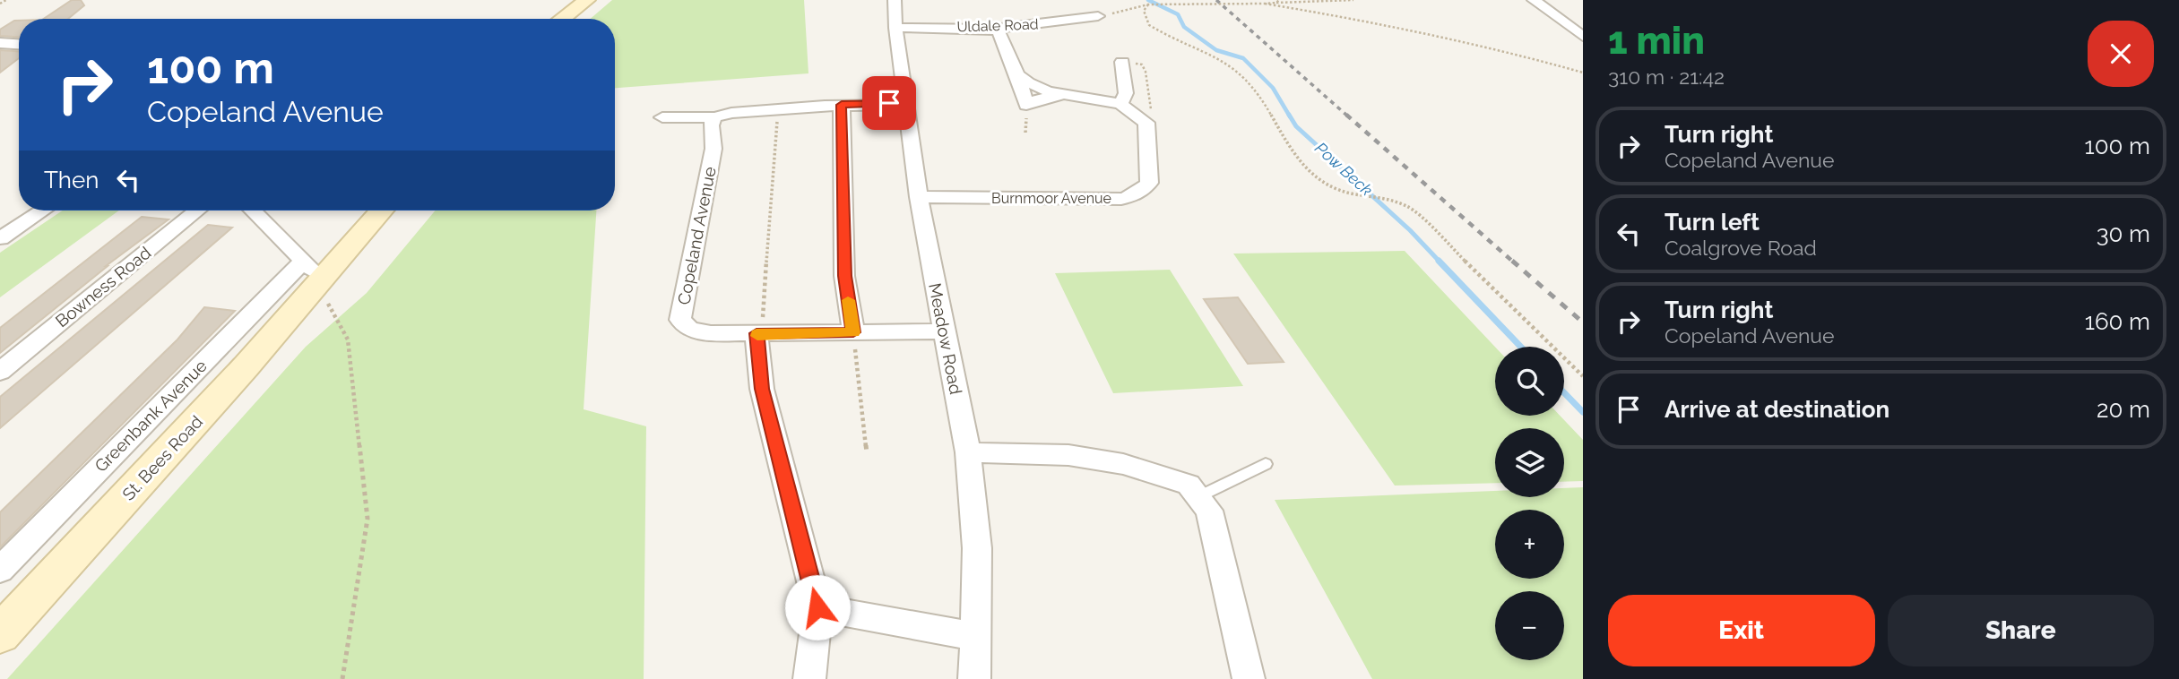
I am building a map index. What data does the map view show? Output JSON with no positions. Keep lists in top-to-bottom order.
{
  "streets": {
    "main road": ["St. Bees Road"],
    "street": [
      "Uldale Road",
      "Burnmoor Avenue",
      "Copeland Avenue",
      "Bowness Road",
      "Meadow Road",
      "Greenbank Avenue"
    ]
  },
  "crossings": [
    ["Uldale Road", "Meadow Road"],
    ["Burnmoor Avenue", "Meadow Road"],
    ["Copeland Avenue", "Meadow Road"],
    ["Greenbank Avenue", "St. Bees Road"]
  ],
  "water": ["Pow Beck"],
  "page": {
    "heading": ["1 min", "310 m · 21:42"],
    "turn": ["100 m", "Copeland Avenue"],
    "list": [
      {
        "name": "Turn right",
        "note": "Copeland Avenue",
        "value": "100 m"
      },
      {
        "name": "Turn left",
        "note": "Coalgrove Road",
        "value": "30 m"
      },
      {
        "name": "Turn right",
        "note": "Copeland Avenue",
        "value": "160 m"
      },
      {
        "name": "Arrive at destination",
        "value": "20 m"
      }
    ],
    "then": "Then",
    "map_buttons": ["+", "−"],
    "buttons": ["Exit", "Share"]
  }
}
